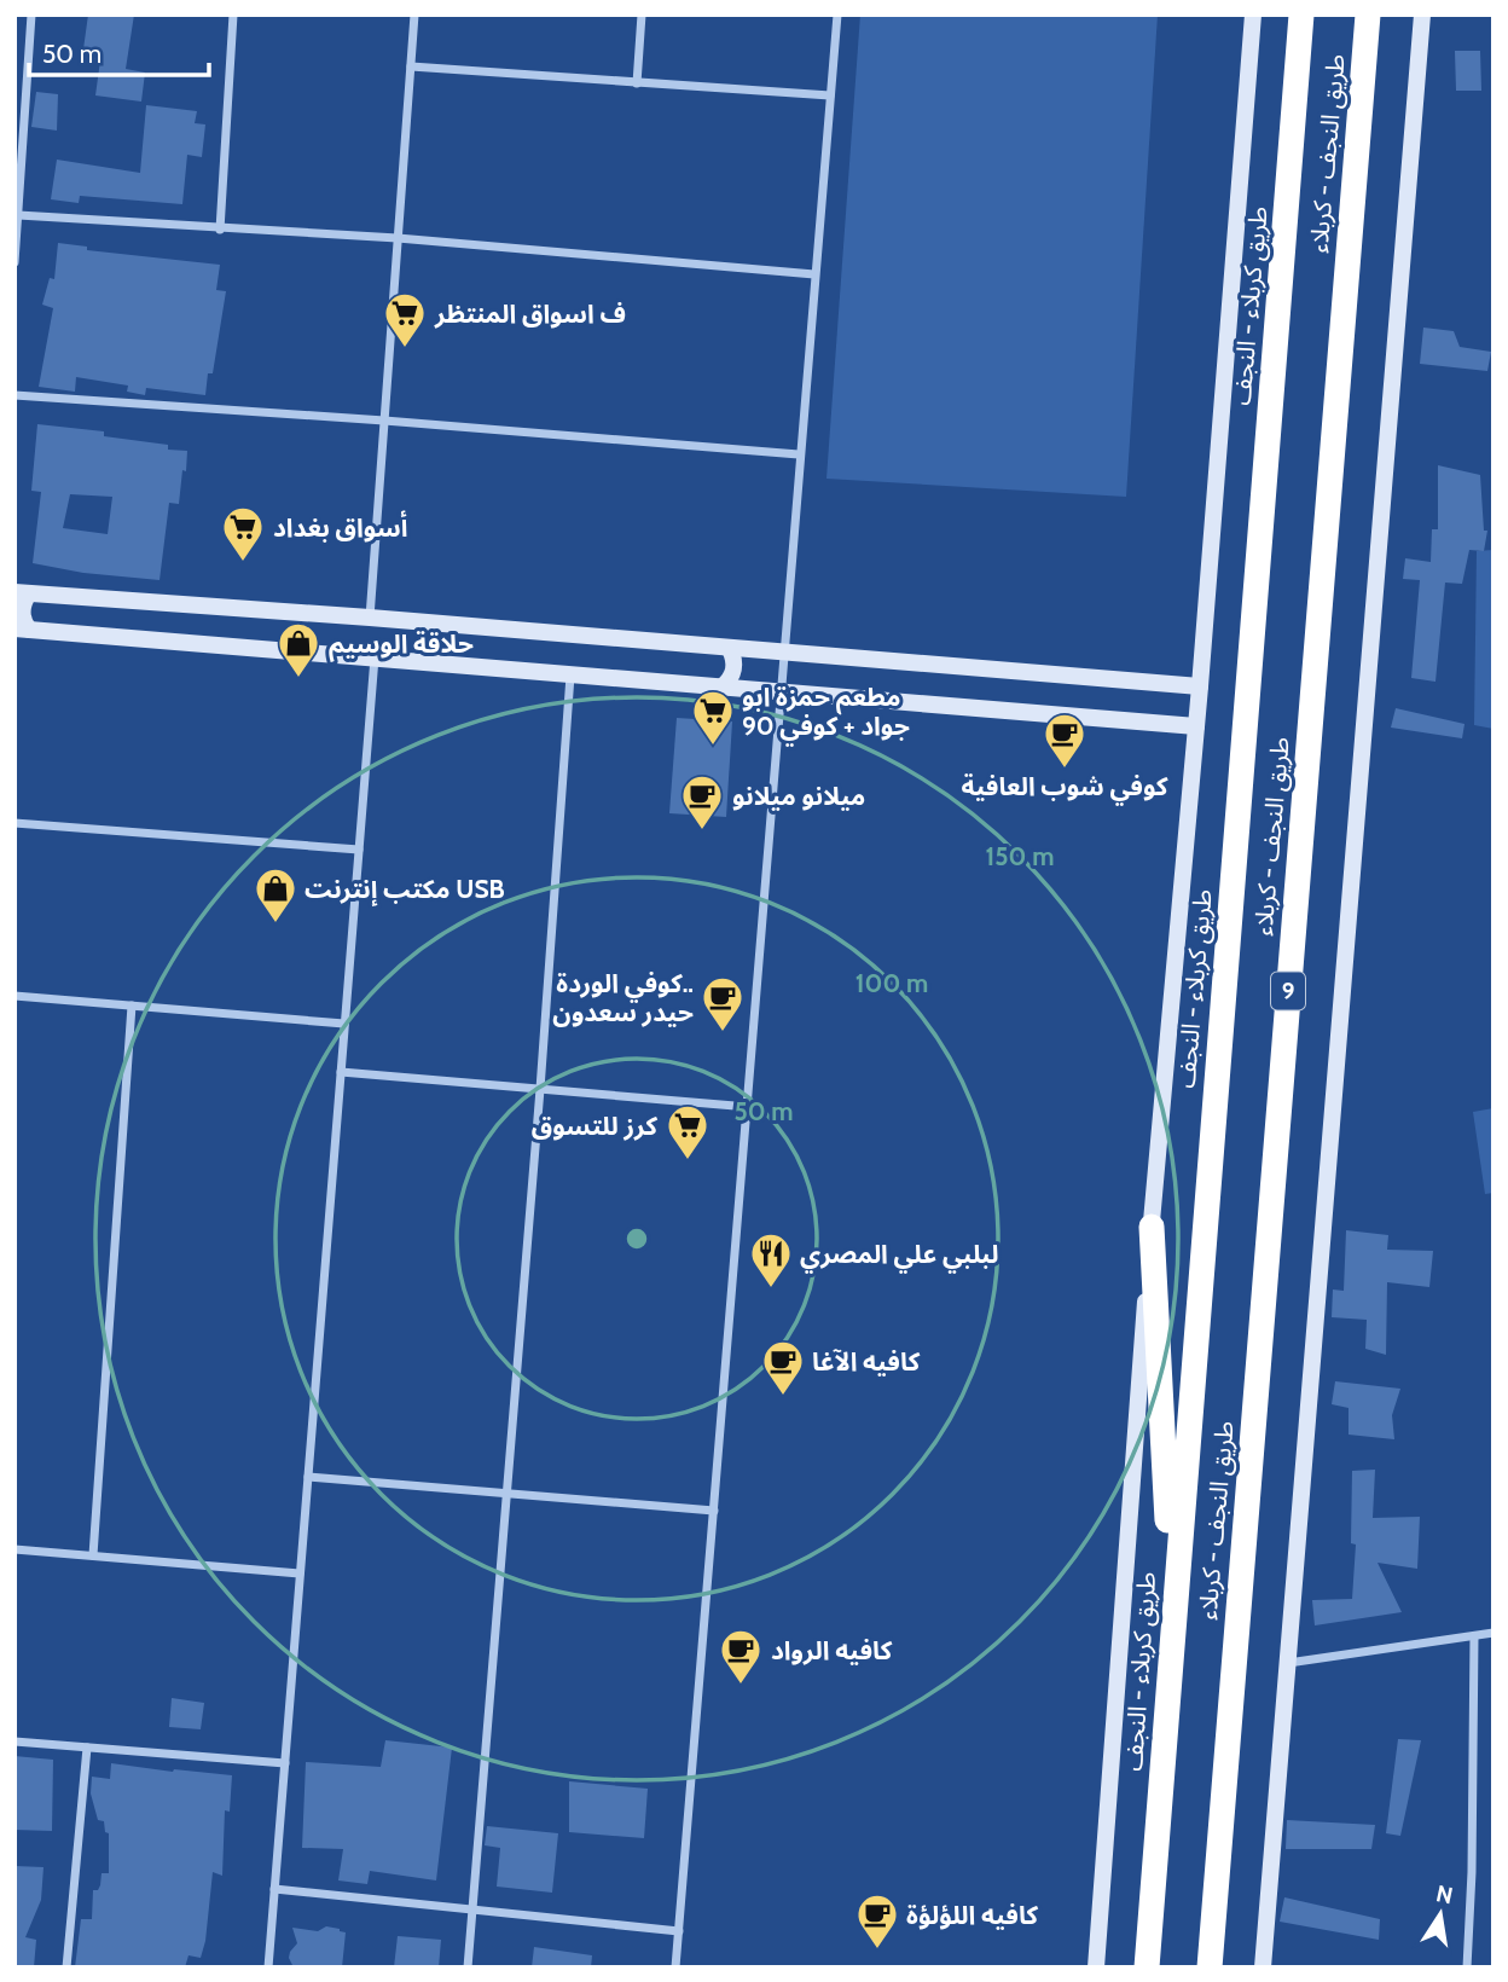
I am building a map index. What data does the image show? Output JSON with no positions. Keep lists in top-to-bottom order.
{
  "streets": {
    "highway": ["طريق النجف - کربلاء", "طريق کربلاء - النجف", "9"]
  },
  "places": {
    "supermarket": [
      "ف اسواق المنتظر",
      "أسواق بغداد",
      "مطعم حمزة ابو جواد + كوفي 90",
      "كرز للتسوق"
    ],
    "shop": ["حلاقة الوسيم", "مكتب إنترنت USB"],
    "cafe": [
      "كوفي شوب العافية",
      "ميلانو ميلانو",
      "كوفي الوردة.. حيدر سعدون",
      "كافيه الآغا",
      "كافيه الرواد",
      "كافيه اللؤلؤة"
    ],
    "restaurant": ["لبلبي علي المصري"]
  },
  "scale_bar": "50 m",
  "north": "top",
  "rings": ["150 m", "100 m", "50 m"]
}
